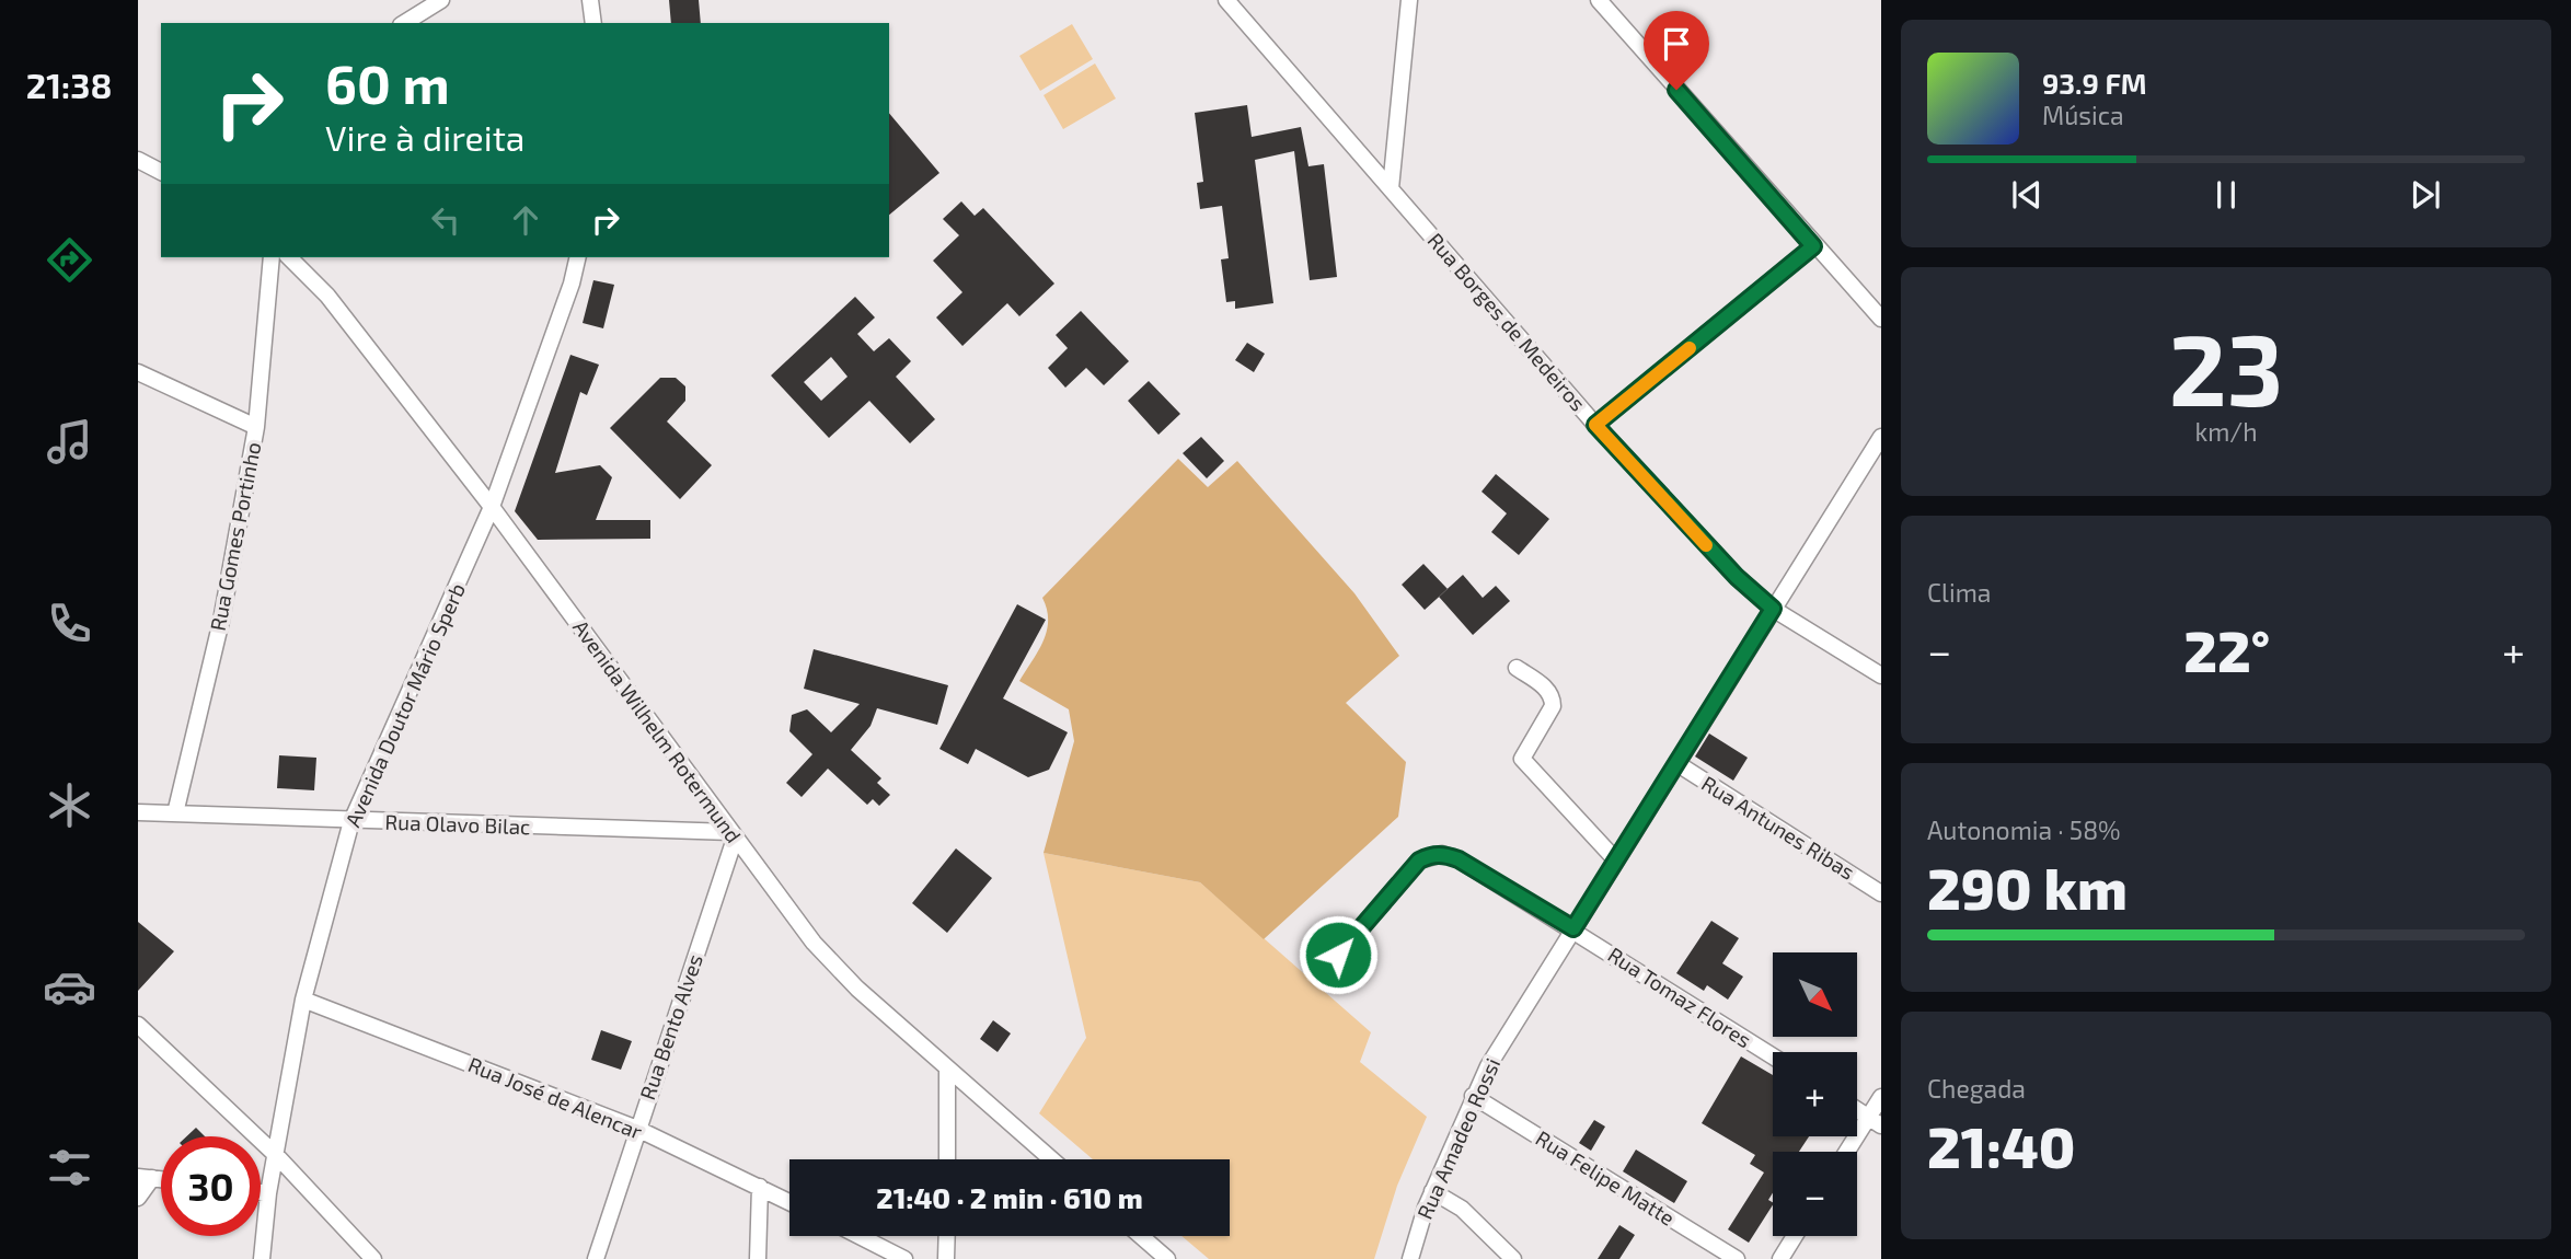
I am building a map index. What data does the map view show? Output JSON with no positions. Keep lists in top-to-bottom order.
{
  "streets": {
    "street": [
      "Rua Borges de Medeiros",
      "Rua Gomes Portinho",
      "Avenida Doutor Mário Sperb",
      "Avenida Wilhelm Rotermund",
      "Rua Olavo Bilac",
      "Rua Antunes Ribas",
      "Rua Tomaz Flores",
      "Rua Bento Alves",
      "Rua José de Alencar",
      "Rua Amadeo Rossi",
      "Rua Felipe Matte"
    ]
  },
  "crossings": [
    ["Rua Borges de Medeiros", "Rua Amadeo Rossi"],
    ["Rua Gomes Portinho", "Rua Olavo Bilac"],
    ["Avenida Doutor Mário Sperb", "Avenida Wilhelm Rotermund"],
    ["Avenida Doutor Mário Sperb", "Rua Olavo Bilac"],
    ["Avenida Doutor Mário Sperb", "Rua José de Alencar"],
    ["Avenida Wilhelm Rotermund", "Rua Olavo Bilac"],
    ["Avenida Wilhelm Rotermund", "Rua Bento Alves"],
    ["Rua Olavo Bilac", "Rua Bento Alves"],
    ["Rua Antunes Ribas", "Rua Amadeo Rossi"],
    ["Rua Tomaz Flores", "Rua Amadeo Rossi"],
    ["Rua Bento Alves", "Rua José de Alencar"],
    ["Rua Amadeo Rossi", "Rua Felipe Matte"]
  ],
  "north": "bottom right",
  "page": {
    "tabs": "21:38",
    "turn": ["60 m", "Vire à direita"],
    "song": ["93.9 FM", "Música"],
    "tile": [
      ["23", "km/h"],
      "Clima",
      ["Autonomia · 58%", "290 km"],
      ["Chegada", "21:40"]
    ],
    "heat": ["−", "22°", "+"],
    "map_buttons": ["+", "−"],
    "limit": "30",
    "trip": "21:40 · 2 min · 610 m"
  }
}
